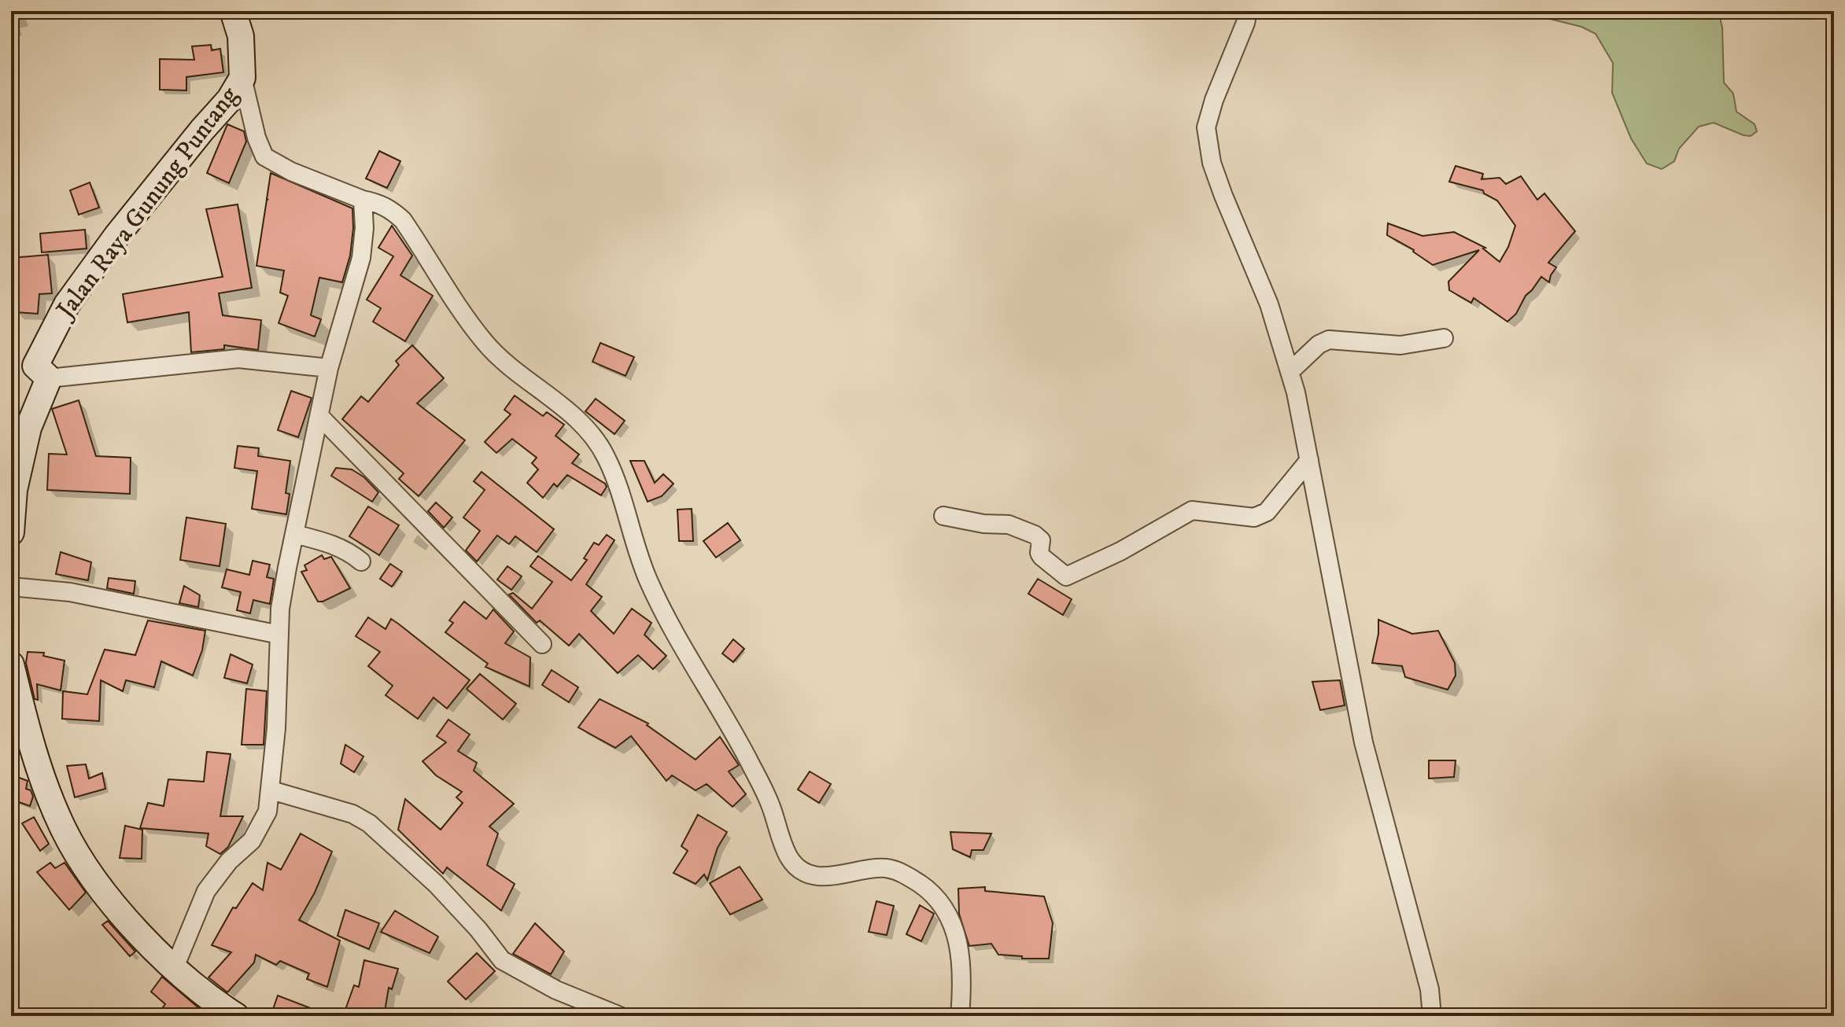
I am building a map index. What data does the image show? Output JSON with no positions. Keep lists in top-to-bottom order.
{
  "streets": {
    "street": ["Jalan Raya Gunung Puntang"]
  }
}
